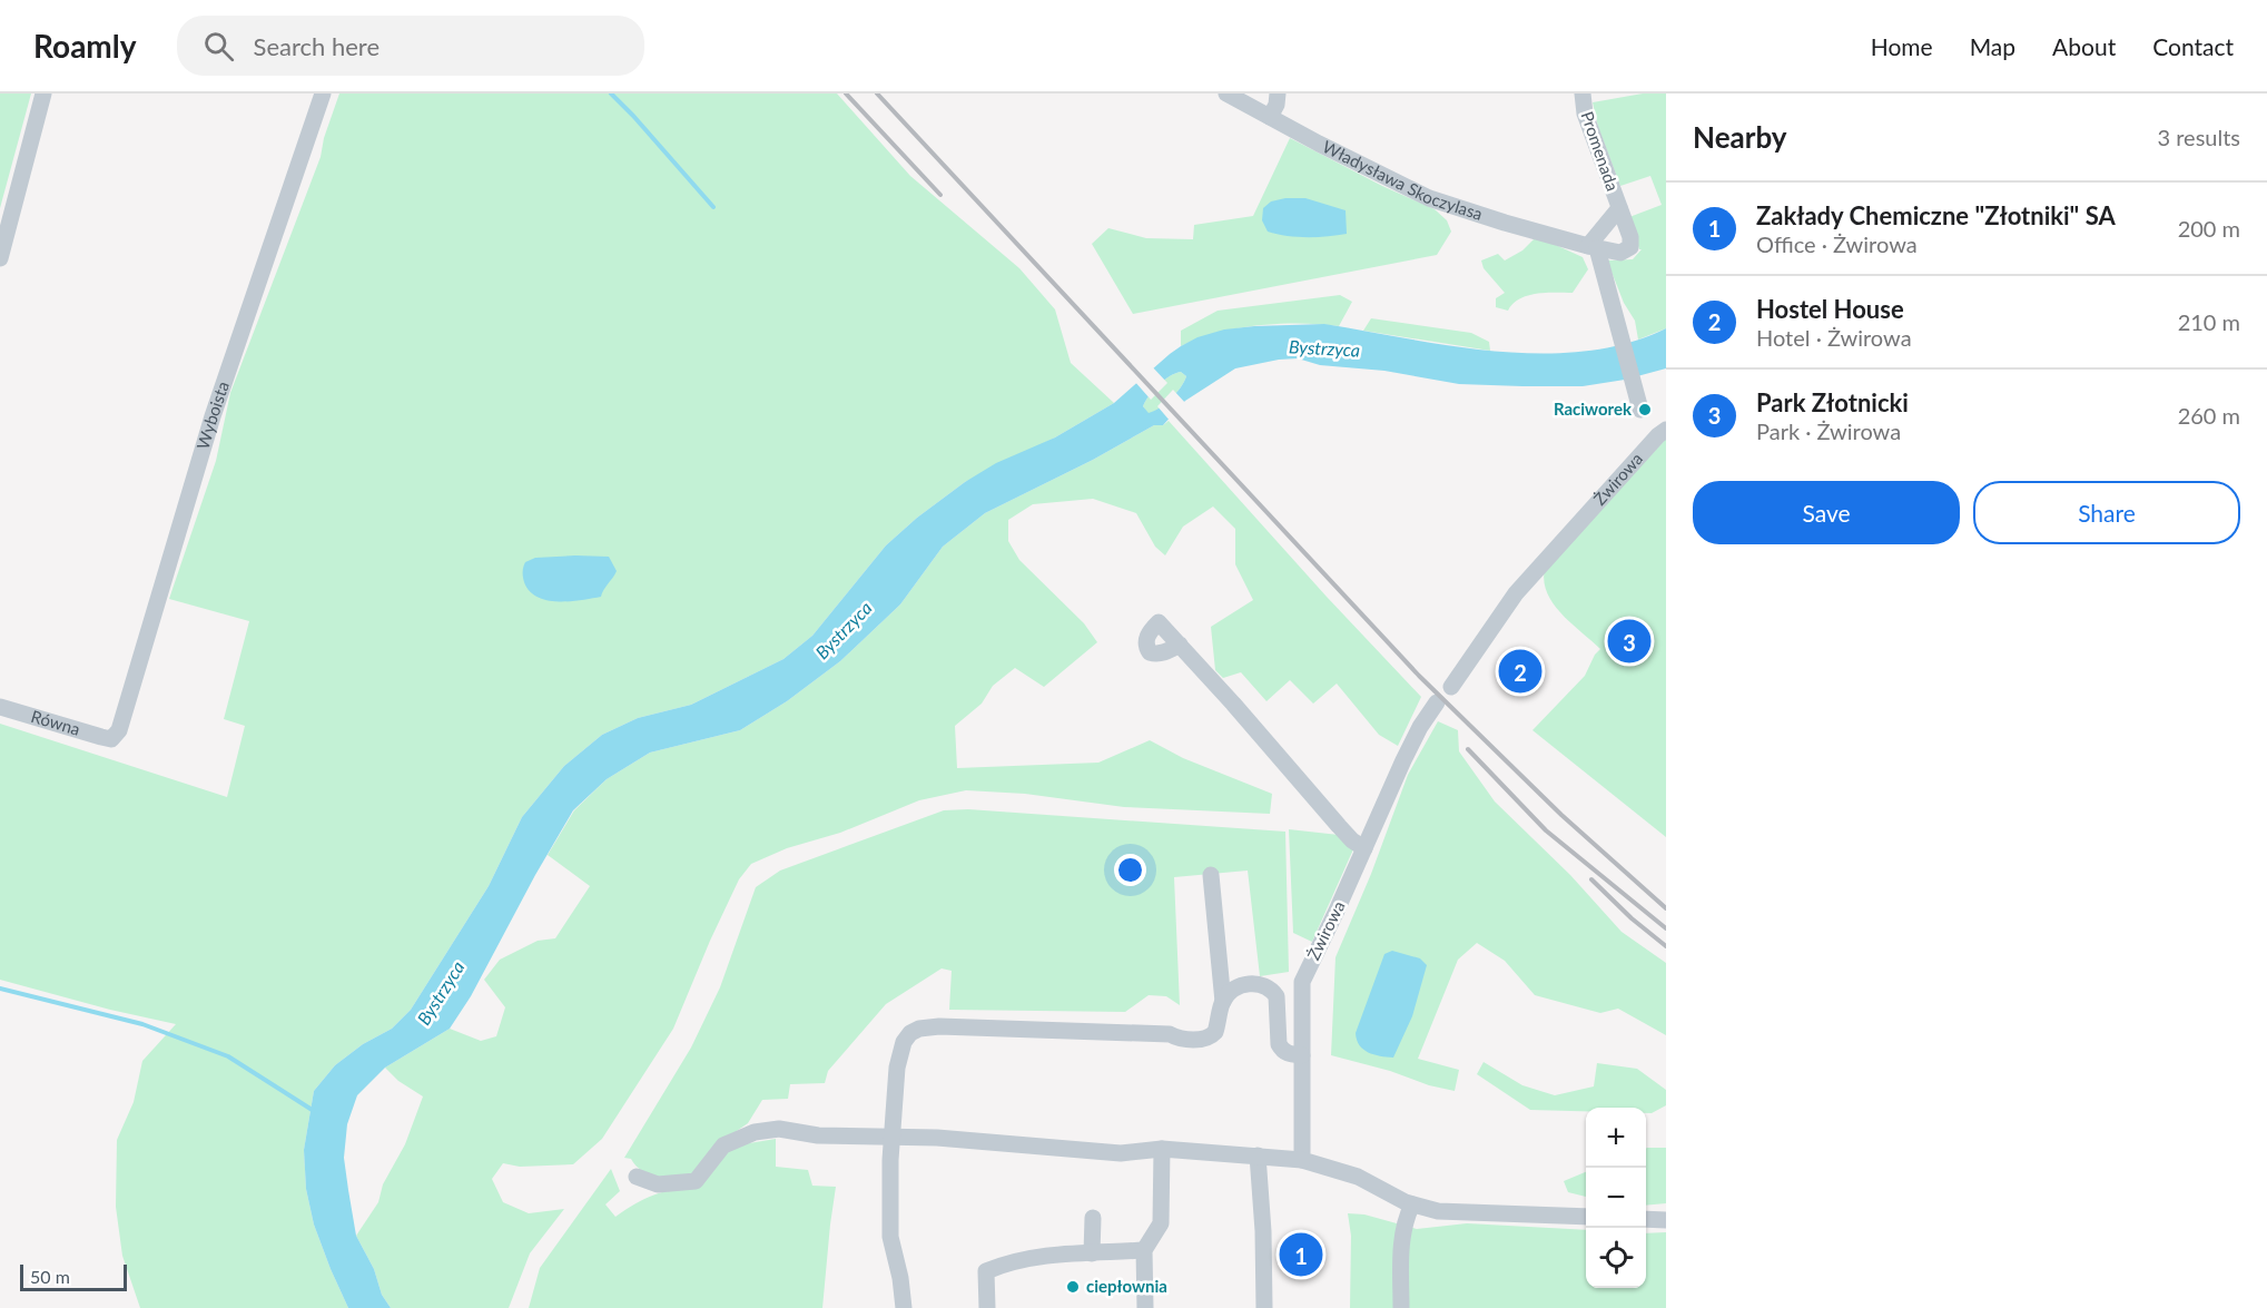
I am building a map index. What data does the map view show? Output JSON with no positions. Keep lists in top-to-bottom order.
{
  "streets": {
    "street": [
      "Promenada",
      "Władysława Skoczylasa",
      "Wyboista",
      "Żwirowa",
      "Równa"
    ]
  },
  "crossings": [
    ["Promenada", "Władysława Skoczylasa"],
    ["Wyboista", "Równa"]
  ],
  "water": ["Bystrzyca"],
  "places": ["Raciworek", "ciepłownia"],
  "scale_bar": "50 m",
  "page": {
    "header": "Roamly",
    "search": "Search here",
    "nav": [
      "Home",
      "Map",
      "About",
      "Contact"
    ],
    "heading": ["Nearby", "3 results"],
    "list": [
      {
        "mark": "1",
        "name": "Zakłady Chemiczne \"Złotniki\" SA",
        "note": "Office · Żwirowa",
        "value": "200 m"
      },
      {
        "mark": "2",
        "name": "Hostel House",
        "note": "Hotel · Żwirowa",
        "value": "210 m"
      },
      {
        "mark": "3",
        "name": "Park Złotnicki",
        "note": "Park · Żwirowa",
        "value": "260 m"
      }
    ],
    "buttons": ["Save", "Share"],
    "pins": ["3", "2", "1"],
    "map_buttons": ["+", "−"],
    "scale": "50 m"
  }
}
